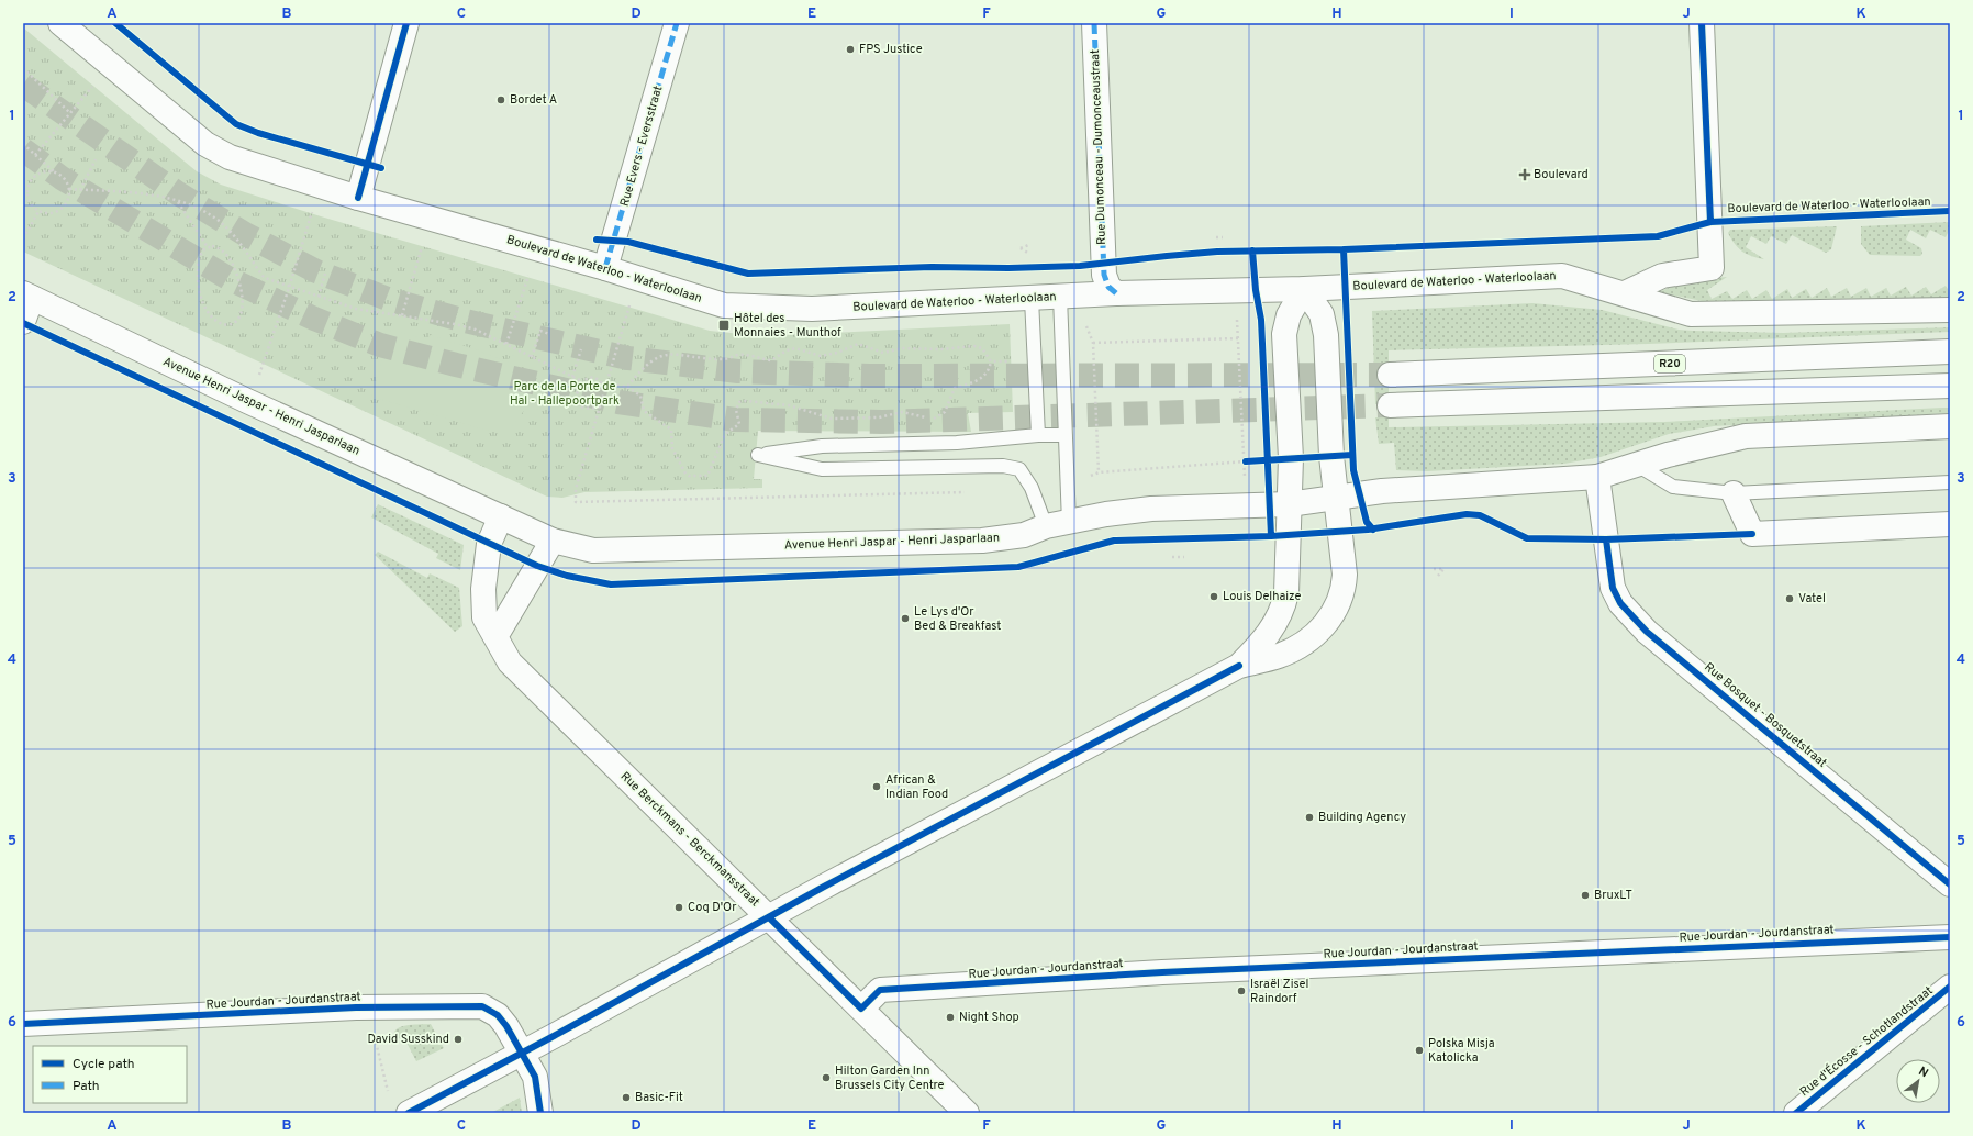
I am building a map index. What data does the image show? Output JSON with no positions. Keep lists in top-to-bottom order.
{
  "streets": {
    "main road": [
      "Rue Evers - Eversstraat",
      "Rue Dumonceau - Dumonceaustraat",
      "Boulevard de Waterloo - Waterloolaan",
      "R20",
      "Avenue Henri Jaspar - Henri Jasparlaan",
      "Rue Bosquet - Bosquetstraat",
      "Rue Berckmans - Berckmansstraat",
      "Rue Jourdan - Jourdanstraat",
      "Rue d'Écosse - Schotlandstraat"
    ]
  },
  "crossings": [
    ["Rue Evers - Eversstraat", "Boulevard de Waterloo - Waterloolaan"],
    ["Rue Dumonceau - Dumonceaustraat", "Boulevard de Waterloo - Waterloolaan"],
    ["Avenue Henri Jaspar - Henri Jasparlaan", "Rue Bosquet - Bosquetstraat"],
    ["Rue Berckmans - Berckmansstraat", "Rue Jourdan - Jourdanstraat"]
  ],
  "parks": ["Parc de la Porte de Hal - Hallepoortpark"],
  "places": {
    "other": [
      "FPS Justice",
      "Bordet A",
      "Louis Delhaize",
      "Vatel",
      "Le Lys d'Or Bed & Breakfast",
      "African & Indian Food",
      "Building Agency",
      "BruxLT",
      "Coq D'Or",
      "Israël Zisel Raindorf",
      "Night Shop",
      "David Susskind",
      "Polska Misja Katolicka",
      "Hilton Garden Inn Brussels City Centre",
      "Basic-Fit"
    ],
    "health": ["Boulevard"],
    "transit": ["Hôtel des Monnaies - Munthof"]
  },
  "legend": ["Cycle path", "Path"],
  "north": "top right",
  "grid": {
    "columns": [
      "A",
      "B",
      "C",
      "D",
      "E",
      "F",
      "G",
      "H",
      "I",
      "J",
      "K"
    ],
    "rows": [
      "1",
      "2",
      "3",
      "4",
      "5",
      "6"
    ]
  }
}
